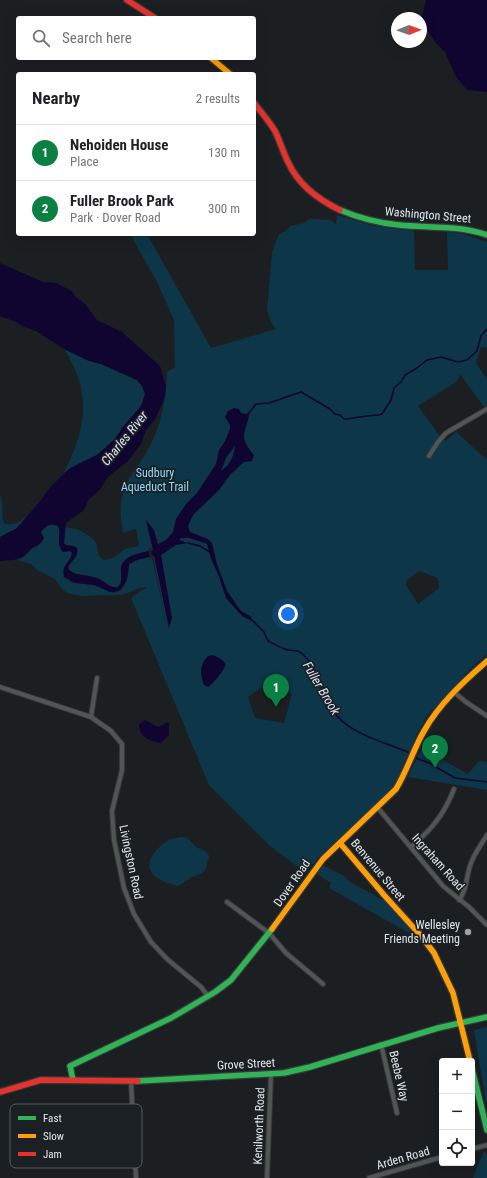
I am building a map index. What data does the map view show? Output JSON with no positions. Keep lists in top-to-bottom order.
{
  "streets": {
    "street": [
      "Washington Street",
      "Livingston Road",
      "Ingraham Road",
      "Benvenue Street",
      "Dover Road",
      "Grove Street",
      "Beebe Way",
      "Kenilworth Road",
      "Arden Road"
    ]
  },
  "crossings": [
    ["Livingston Road", "Dover Road"],
    ["Ingraham Road", "Dover Road"],
    ["Benvenue Street", "Dover Road"],
    ["Benvenue Street", "Grove Street"],
    ["Dover Road", "Grove Street"],
    ["Grove Street", "Beebe Way"],
    ["Grove Street", "Kenilworth Road"]
  ],
  "water": ["Charles River", "Fuller Brook"],
  "parks": ["Sudbury Aqueduct Trail"],
  "places": ["Wellesley Friends Meeting"],
  "legend": ["Fast", "Slow", "Jam"],
  "north": "right",
  "page": {
    "search": "Search here",
    "heading": ["Nearby", "2 results"],
    "list": [
      {
        "mark": "1",
        "name": "Nehoiden House",
        "note": "Place",
        "value": "130 m"
      },
      {
        "mark": "2",
        "name": "Fuller Brook Park",
        "note": "Park · Dover Road",
        "value": "300 m"
      }
    ],
    "pins": ["1", "2"],
    "map_buttons": ["+", "−"]
  }
}
